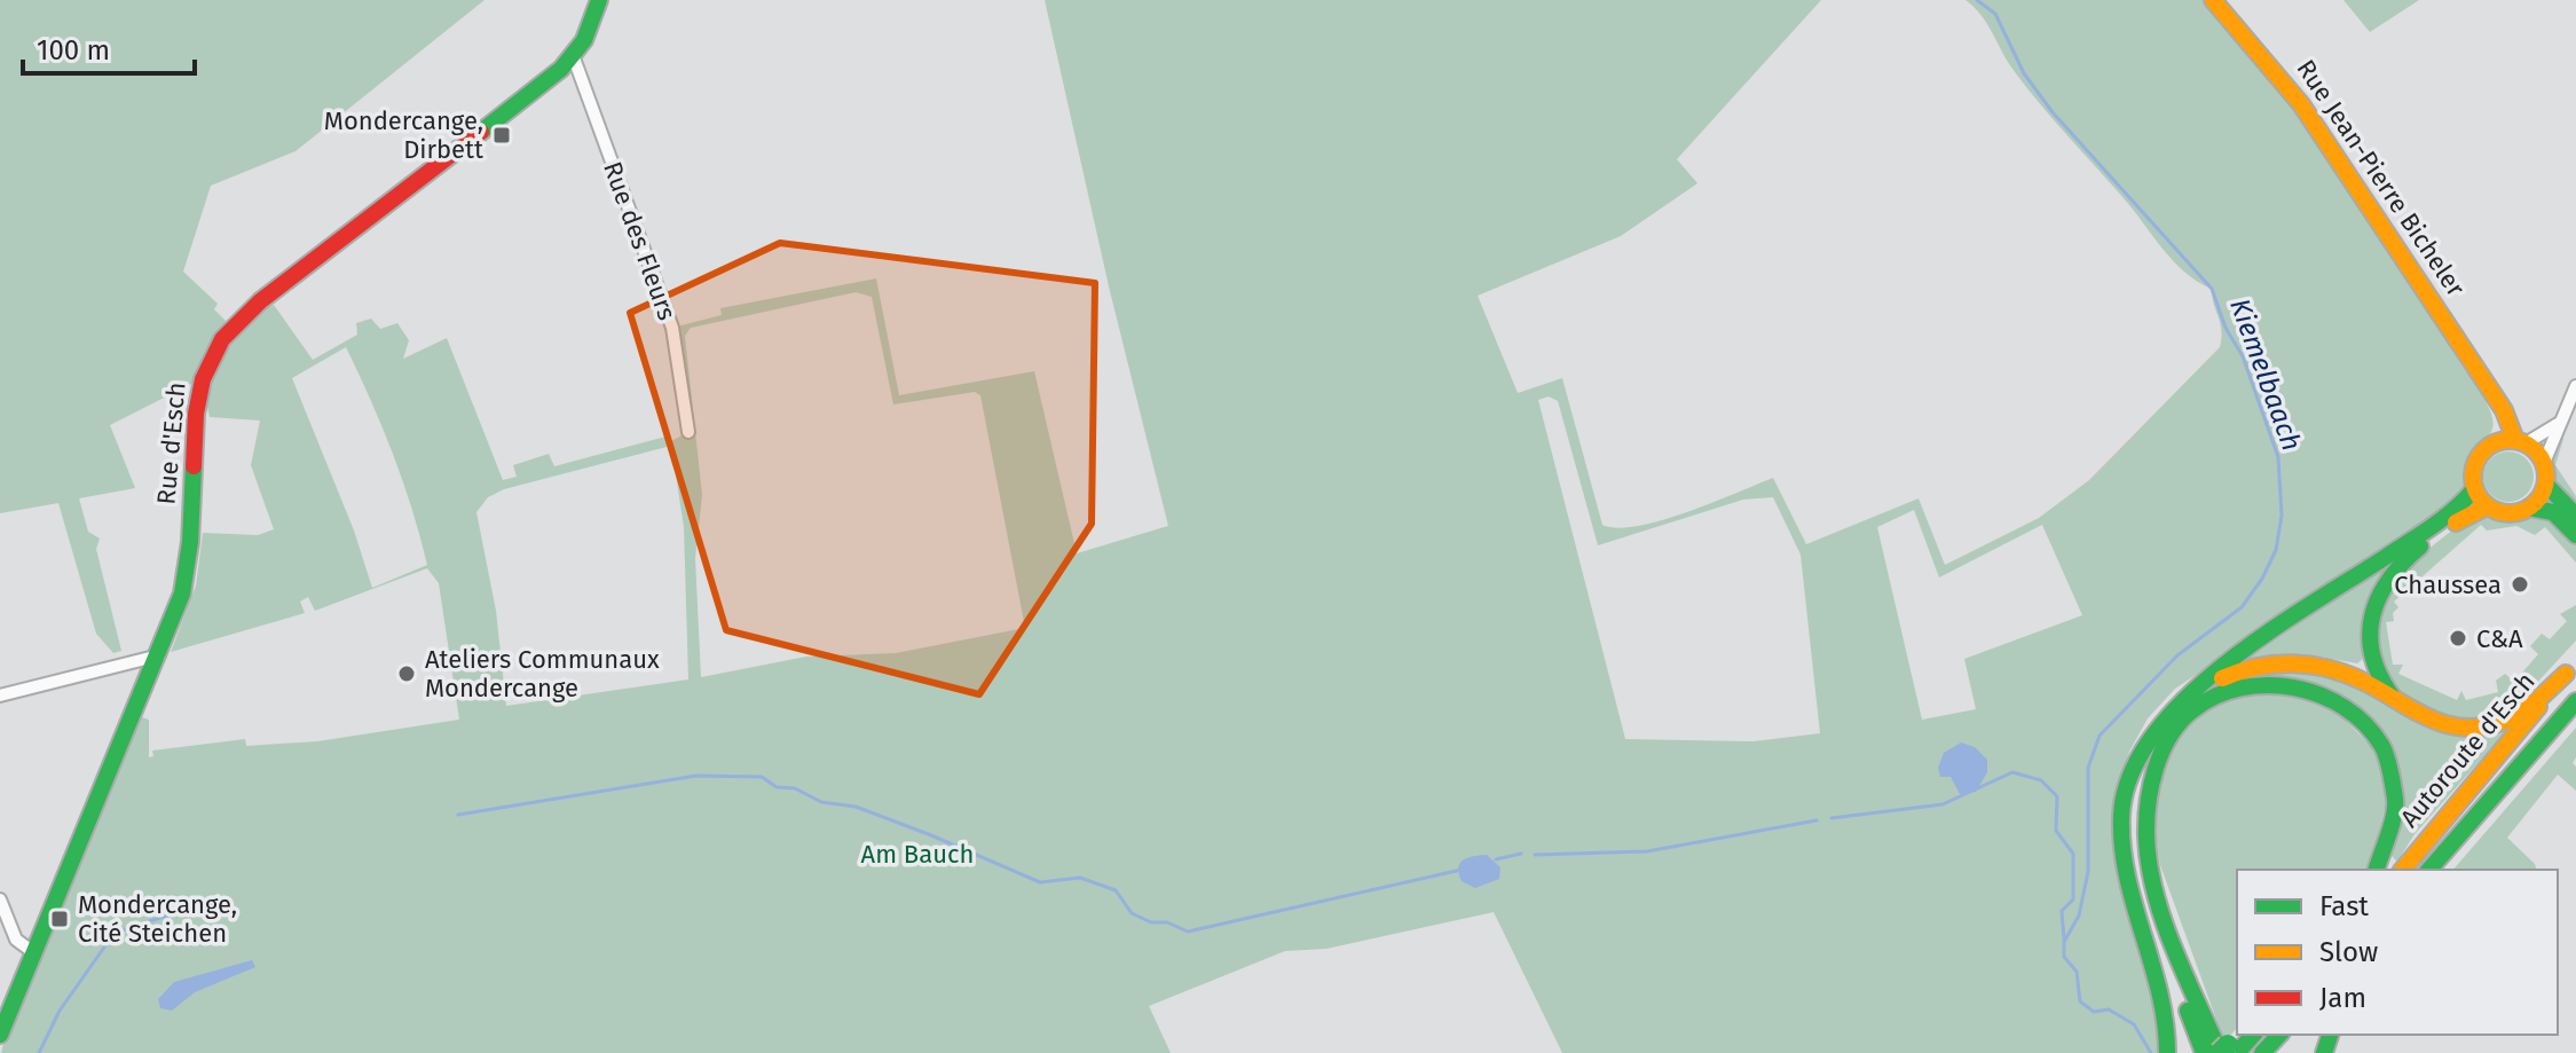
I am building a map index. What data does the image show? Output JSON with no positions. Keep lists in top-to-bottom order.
{
  "streets": {
    "main road": ["Rue Jean-Pierre Bicheler", "Rue d'Esch", "Autoroute d'Esch"],
    "street": ["Rue des Fleurs"]
  },
  "crossings": [
    ["Rue des Fleurs", "Rue d'Esch"]
  ],
  "water": ["Kiemelbaach"],
  "parks": ["Am Bauch"],
  "places": {
    "transit": ["Mondercange, Dirbett", "Mondercange, Cité Steichen"],
    "other": ["Chaussea", "C&A", "Ateliers Communaux Mondercange"]
  },
  "legend": ["Fast", "Slow", "Jam"],
  "scale_bar": "100 m"
}
